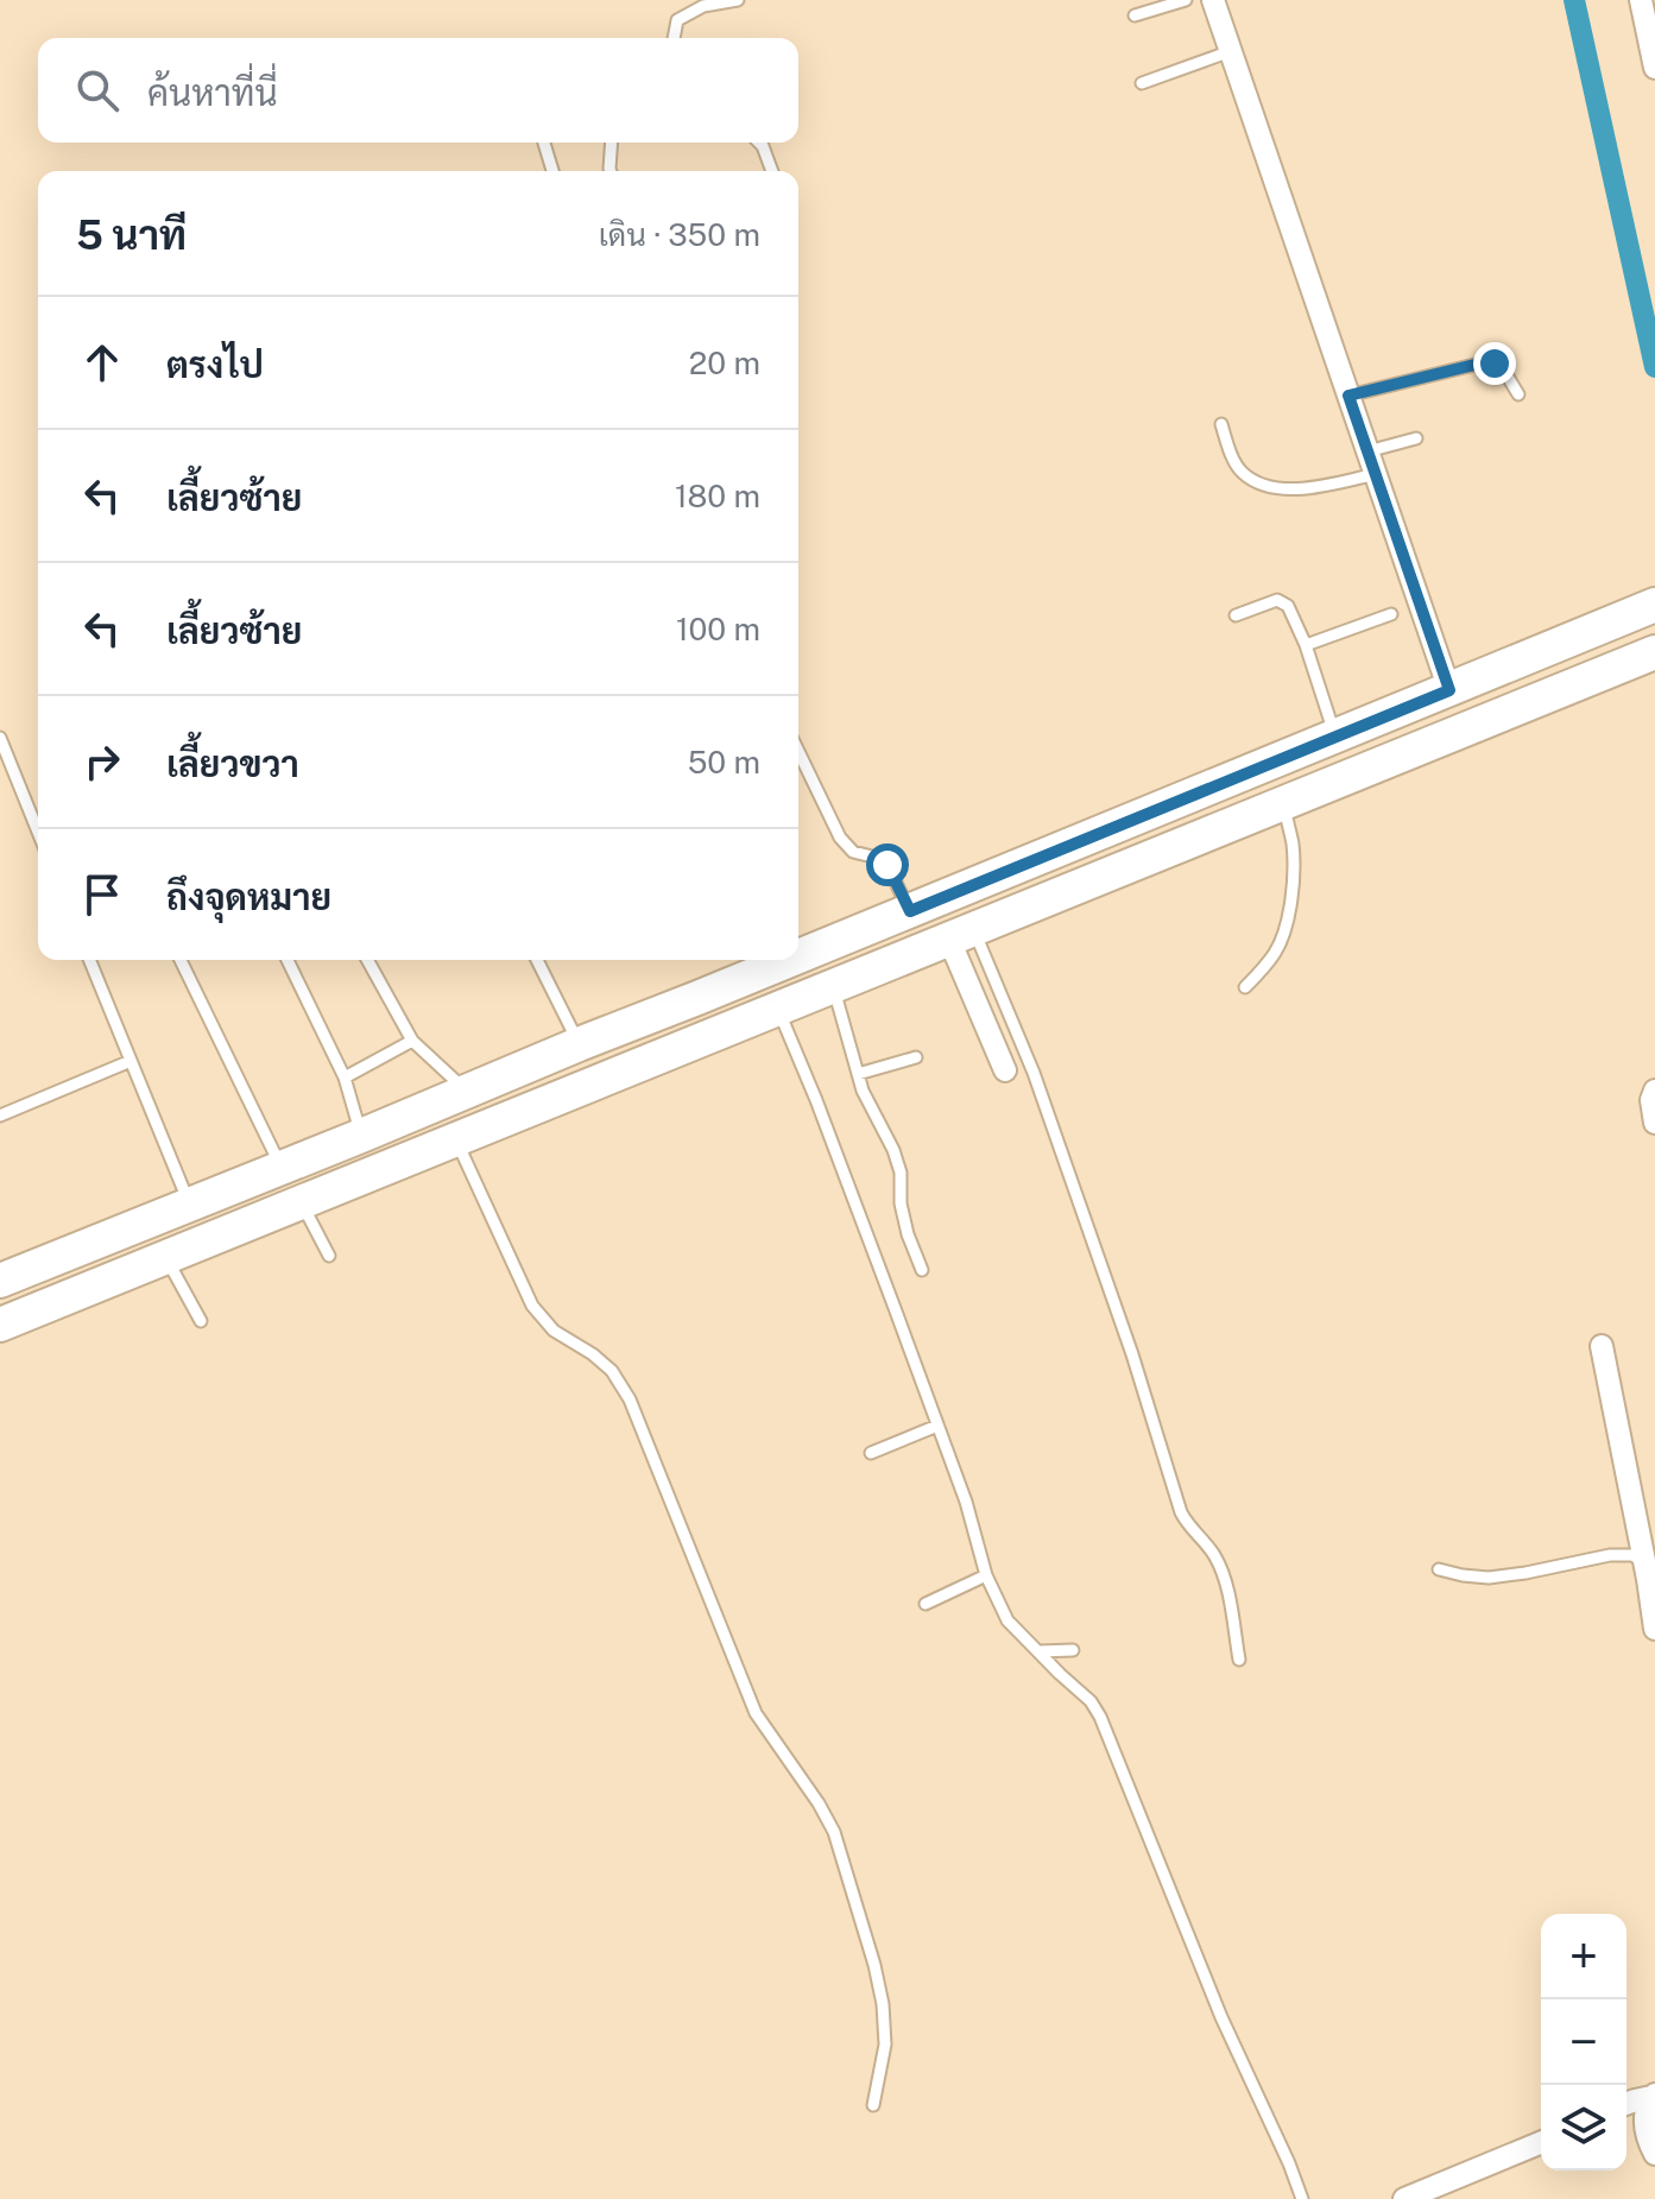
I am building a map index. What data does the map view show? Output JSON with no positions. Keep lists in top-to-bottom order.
{
  "page": {
    "search": "ค้นหาที่นี่",
    "heading": ["5 นาที", "เดิน · 350 m"],
    "list": [
      ["ตรงไป", "20 m"],
      ["เลี้ยวซ้าย", "180 m"],
      ["เลี้ยวซ้าย", "100 m"],
      ["เลี้ยวขวา", "50 m"],
      "ถึงจุดหมาย"
    ],
    "map_buttons": ["+", "−"]
  }
}
